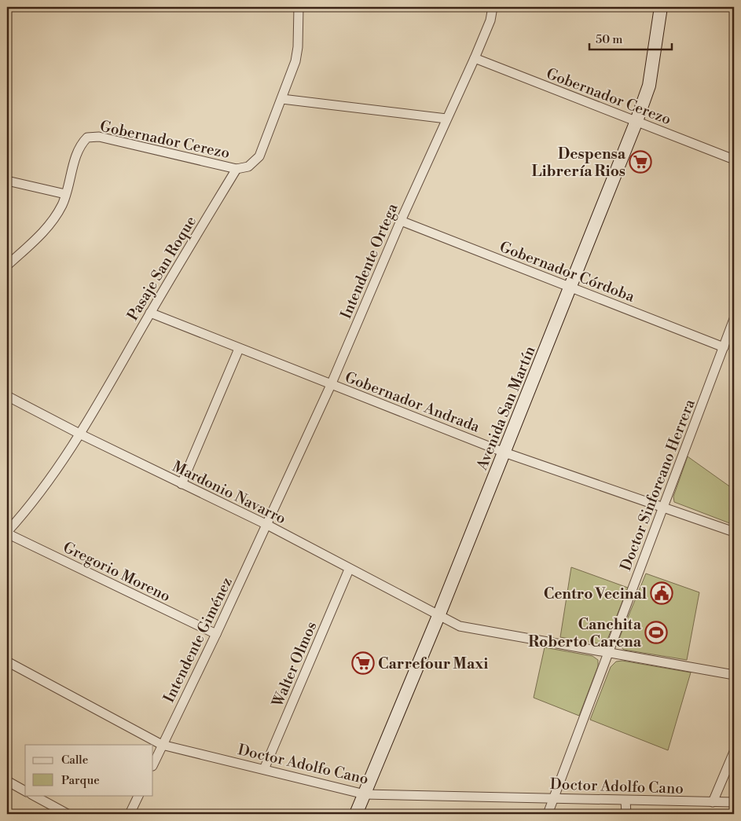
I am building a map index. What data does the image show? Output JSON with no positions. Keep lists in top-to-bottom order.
{
  "streets": {
    "main road": ["Avenida San Martín"],
    "street": [
      "Gobernador Cerezo",
      "Intendente Ortega",
      "Pasaje San Roque",
      "Gobernador Córdoba",
      "Gobernador Andrada",
      "Doctor Sinforeano Herrera",
      "Mardonio Navarro",
      "Gregorio Moreno",
      "Intendente Giménez",
      "Walter Olmos",
      "Doctor Adolfo Cano"
    ]
  },
  "crossings": [
    ["Gobernador Cerezo", "Intendente Ortega"],
    ["Gobernador Cerezo", "Pasaje San Roque"],
    ["Gobernador Cerezo", "Avenida San Martín"],
    ["Intendente Ortega", "Gobernador Córdoba"],
    ["Intendente Ortega", "Gobernador Andrada"],
    ["Intendente Ortega", "Mardonio Navarro"],
    ["Intendente Ortega", "Intendente Giménez"],
    ["Pasaje San Roque", "Gobernador Andrada"],
    ["Pasaje San Roque", "Mardonio Navarro"],
    ["Pasaje San Roque", "Gregorio Moreno"],
    ["Gobernador Córdoba", "Avenida San Martín"],
    ["Gobernador Córdoba", "Doctor Sinforeano Herrera"],
    ["Gobernador Andrada", "Avenida San Martín"],
    ["Gobernador Andrada", "Doctor Sinforeano Herrera"],
    ["Avenida San Martín", "Mardonio Navarro"],
    ["Avenida San Martín", "Doctor Adolfo Cano"],
    ["Doctor Sinforeano Herrera", "Mardonio Navarro"],
    ["Doctor Sinforeano Herrera", "Doctor Adolfo Cano"],
    ["Mardonio Navarro", "Intendente Giménez"],
    ["Mardonio Navarro", "Walter Olmos"],
    ["Gregorio Moreno", "Intendente Giménez"],
    ["Intendente Giménez", "Doctor Adolfo Cano"],
    ["Walter Olmos", "Doctor Adolfo Cano"]
  ],
  "places": {
    "supermarket": ["Despensa Librería Rios", "Carrefour Maxi"],
    "public building": ["Centro Vecinal"],
    "sports": ["Canchita Roberto Carena"]
  },
  "legend": ["Calle", "Parque"],
  "scale_bar": "50 m"
}
